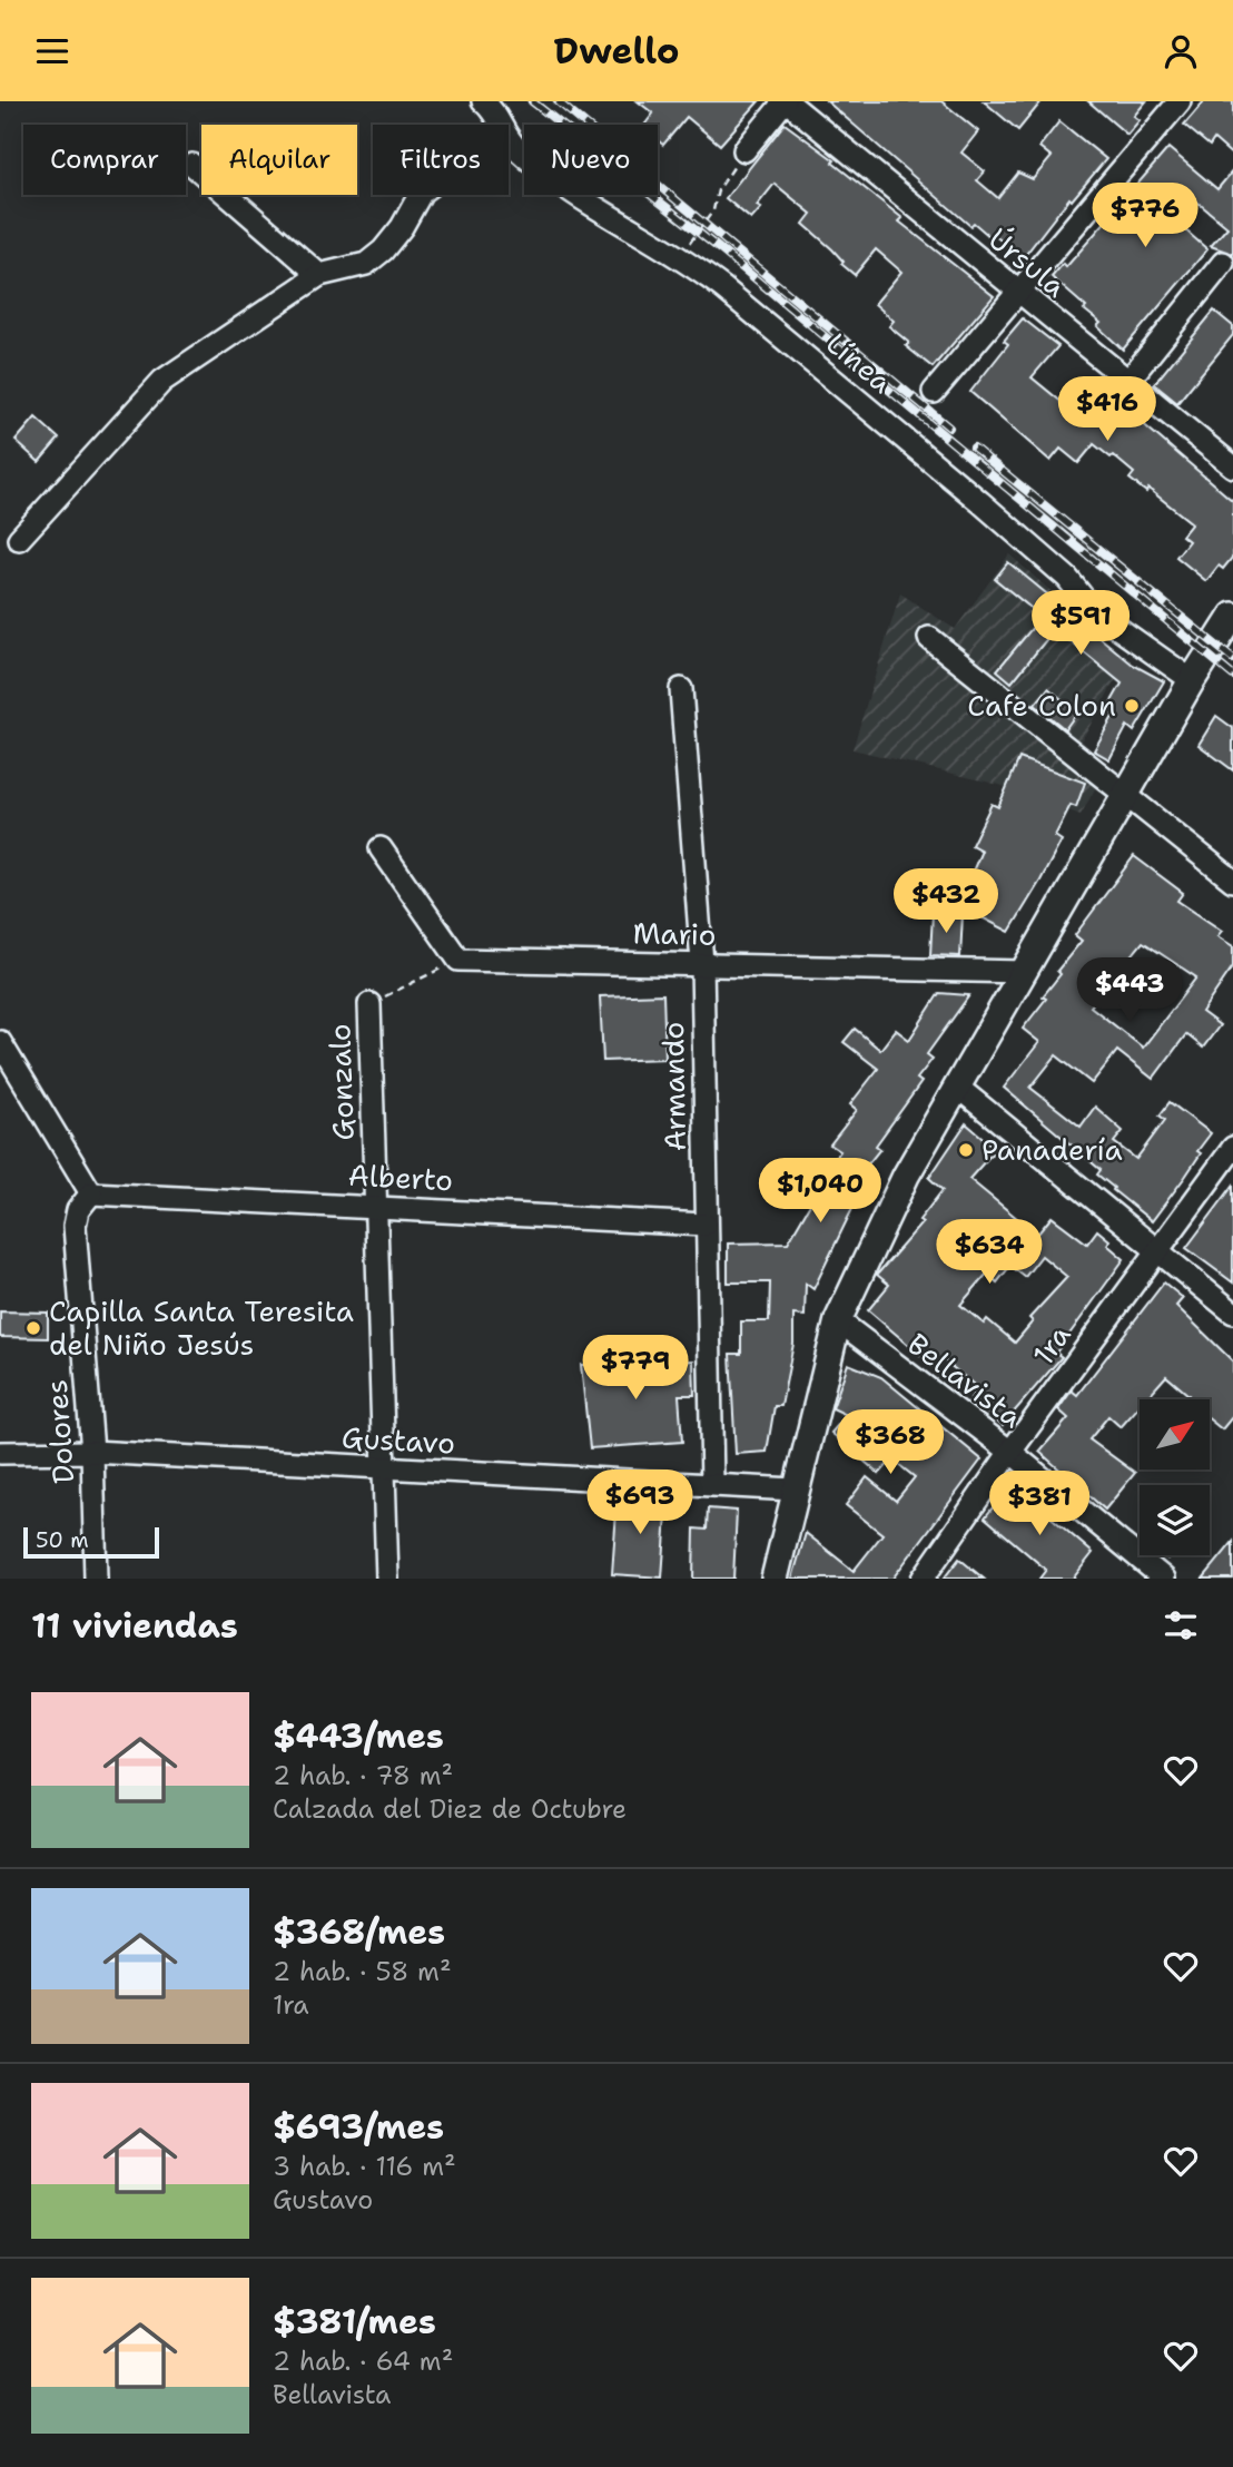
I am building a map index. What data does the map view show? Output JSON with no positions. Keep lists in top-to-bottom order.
{
  "streets": {
    "street": [
      "Úrsula",
      "Línea",
      "Mario",
      "Gonzalo",
      "Armando",
      "Alberto",
      "1ra",
      "Bellavista",
      "Dolores",
      "Gustavo"
    ]
  },
  "crossings": [
    ["Mario", "Armando"],
    ["Gonzalo", "Alberto"],
    ["Gonzalo", "Gustavo"],
    ["Armando", "Alberto"],
    ["Armando", "Gustavo"],
    ["Alberto", "Dolores"],
    ["1ra", "Bellavista"],
    ["Dolores", "Gustavo"]
  ],
  "places": ["Cafe Colon", "Panadería", "Capilla Santa Teresita del Niño Jesús"],
  "scale_bar": "50 m",
  "north": "top right",
  "page": {
    "header": "Dwello",
    "chip": [
      "Comprar",
      "Alquilar",
      "Filtros",
      "Nuevo"
    ],
    "price": [
      "$776",
      "$416",
      "$591",
      "$432",
      "$443",
      "$1,040",
      "$634",
      "$779",
      "$368",
      "$693",
      "$381"
    ],
    "scale": "50 m",
    "heading": "11 viviendas",
    "list": [
      {
        "name": "$443/mes",
        "note": "2 hab. · 78 m² · Calzada del Diez de Octubre"
      },
      {
        "name": "$368/mes",
        "note": "2 hab. · 58 m² · 1ra"
      },
      {
        "name": "$693/mes",
        "note": "3 hab. · 116 m² · Gustavo"
      },
      {
        "name": "$381/mes",
        "note": "2 hab. · 64 m² · Bellavista"
      }
    ]
  }
}
